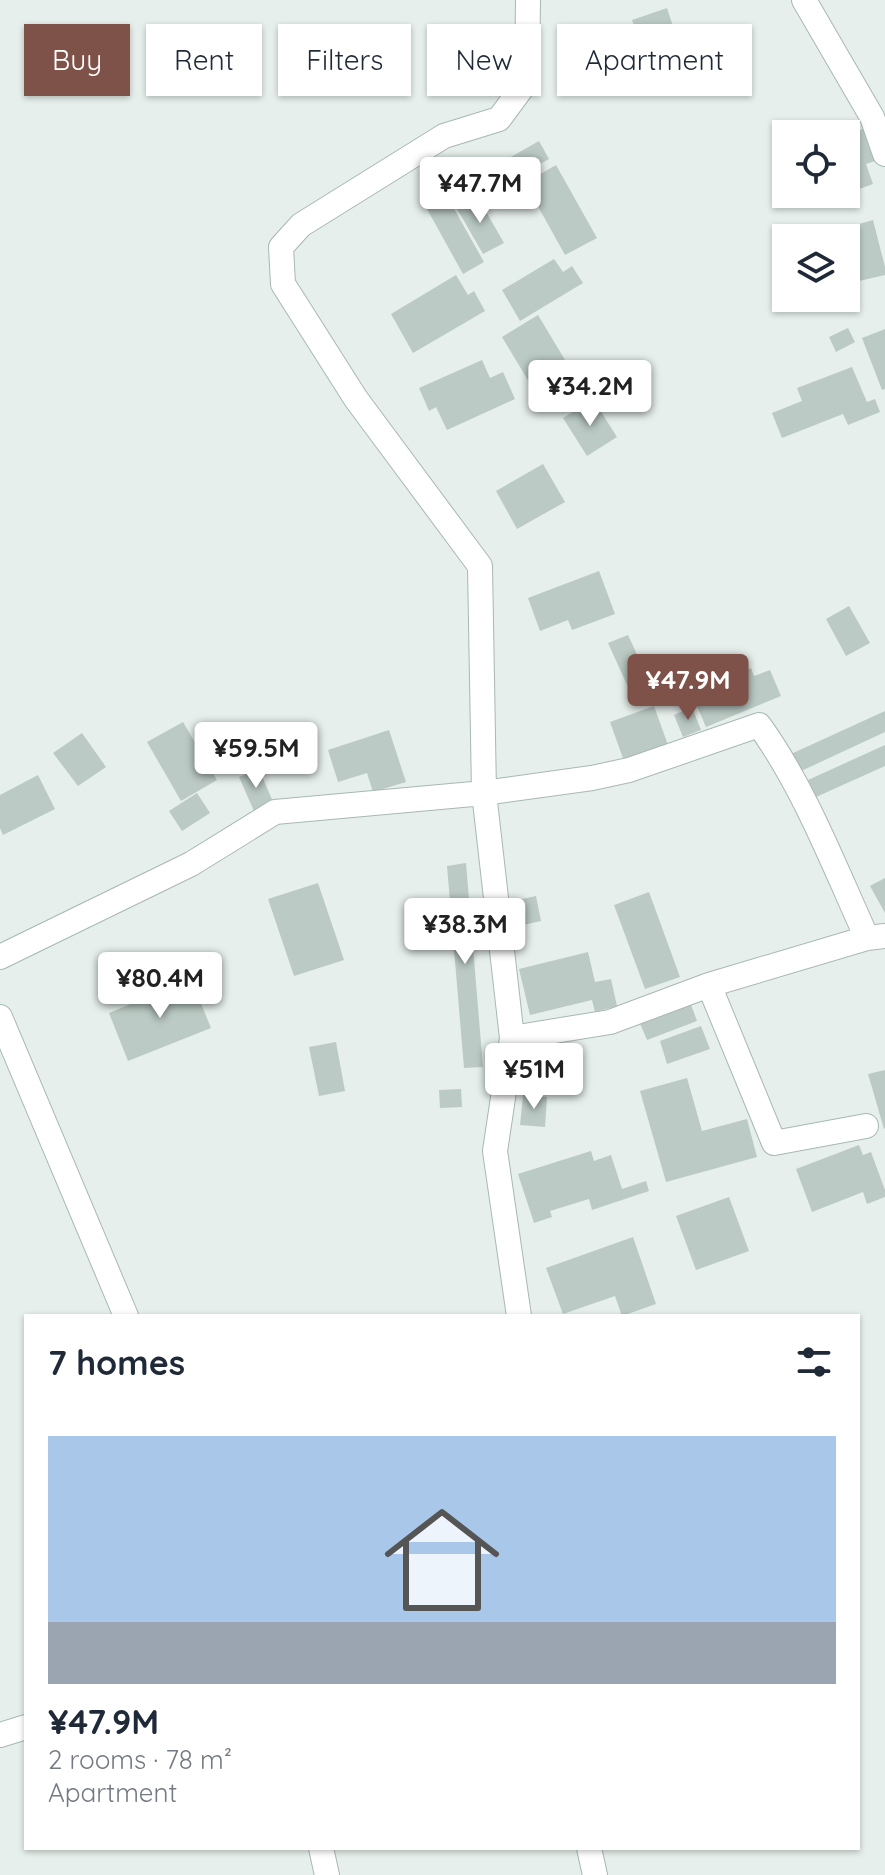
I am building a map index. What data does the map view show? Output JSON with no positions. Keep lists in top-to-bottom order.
{
  "page": {
    "chip": [
      "Buy",
      "Rent",
      "Filters",
      "New",
      "Apartment"
    ],
    "price": [
      "¥47.7M",
      "¥34.2M",
      "¥47.9M",
      "¥59.5M",
      "¥38.3M",
      "¥80.4M",
      "¥51M"
    ],
    "heading": "7 homes",
    "list": [
      {
        "name": "¥47.9M",
        "note": "2 rooms · 78 m² · Apartment"
      }
    ]
  }
}
